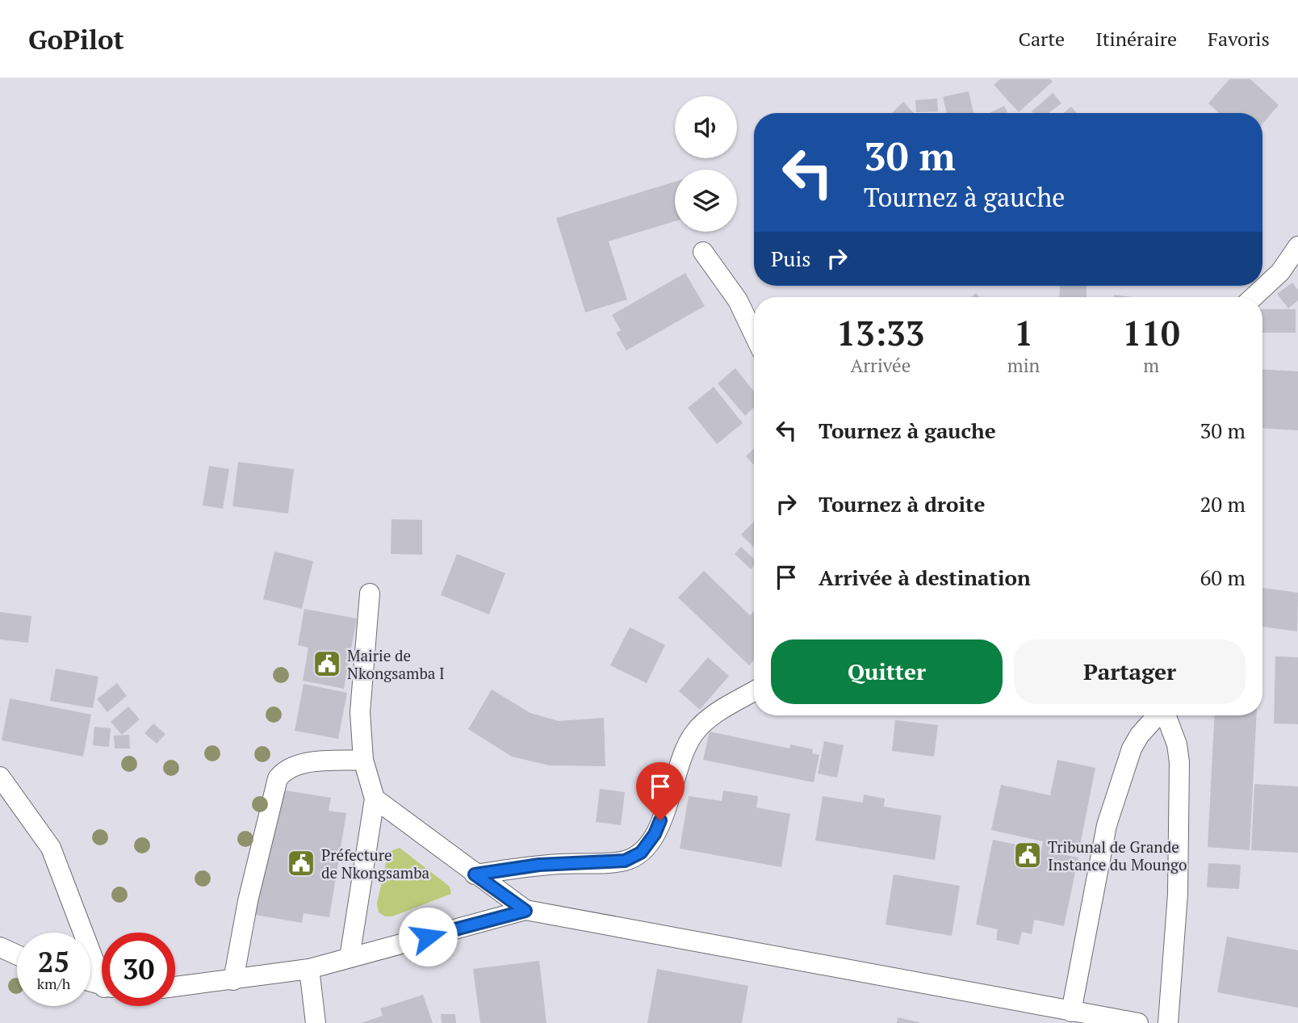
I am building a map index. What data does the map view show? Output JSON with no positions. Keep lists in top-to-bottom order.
{
  "places": {
    "public building": ["Mairie de Nkongsamba I", "Tribunal de Grande Instance du Moungo", "Préfecture de Nkongsamba"]
  },
  "page": {
    "header": "GoPilot",
    "nav": ["Carte", "Itinéraire", "Favoris"],
    "turn": ["30 m", "Tournez à gauche"],
    "then": "Puis",
    "eta": [
      "13:33",
      "Arrivée",
      "1",
      "min",
      "110",
      "m"
    ],
    "list": [
      {
        "name": "Tournez à gauche",
        "value": "30 m"
      },
      {
        "name": "Tournez à droite",
        "value": "20 m"
      },
      {
        "name": "Arrivée à destination",
        "value": "60 m"
      }
    ],
    "buttons": ["Quitter", "Partager"],
    "speed": "25 km/h",
    "limit": "30"
  }
}
